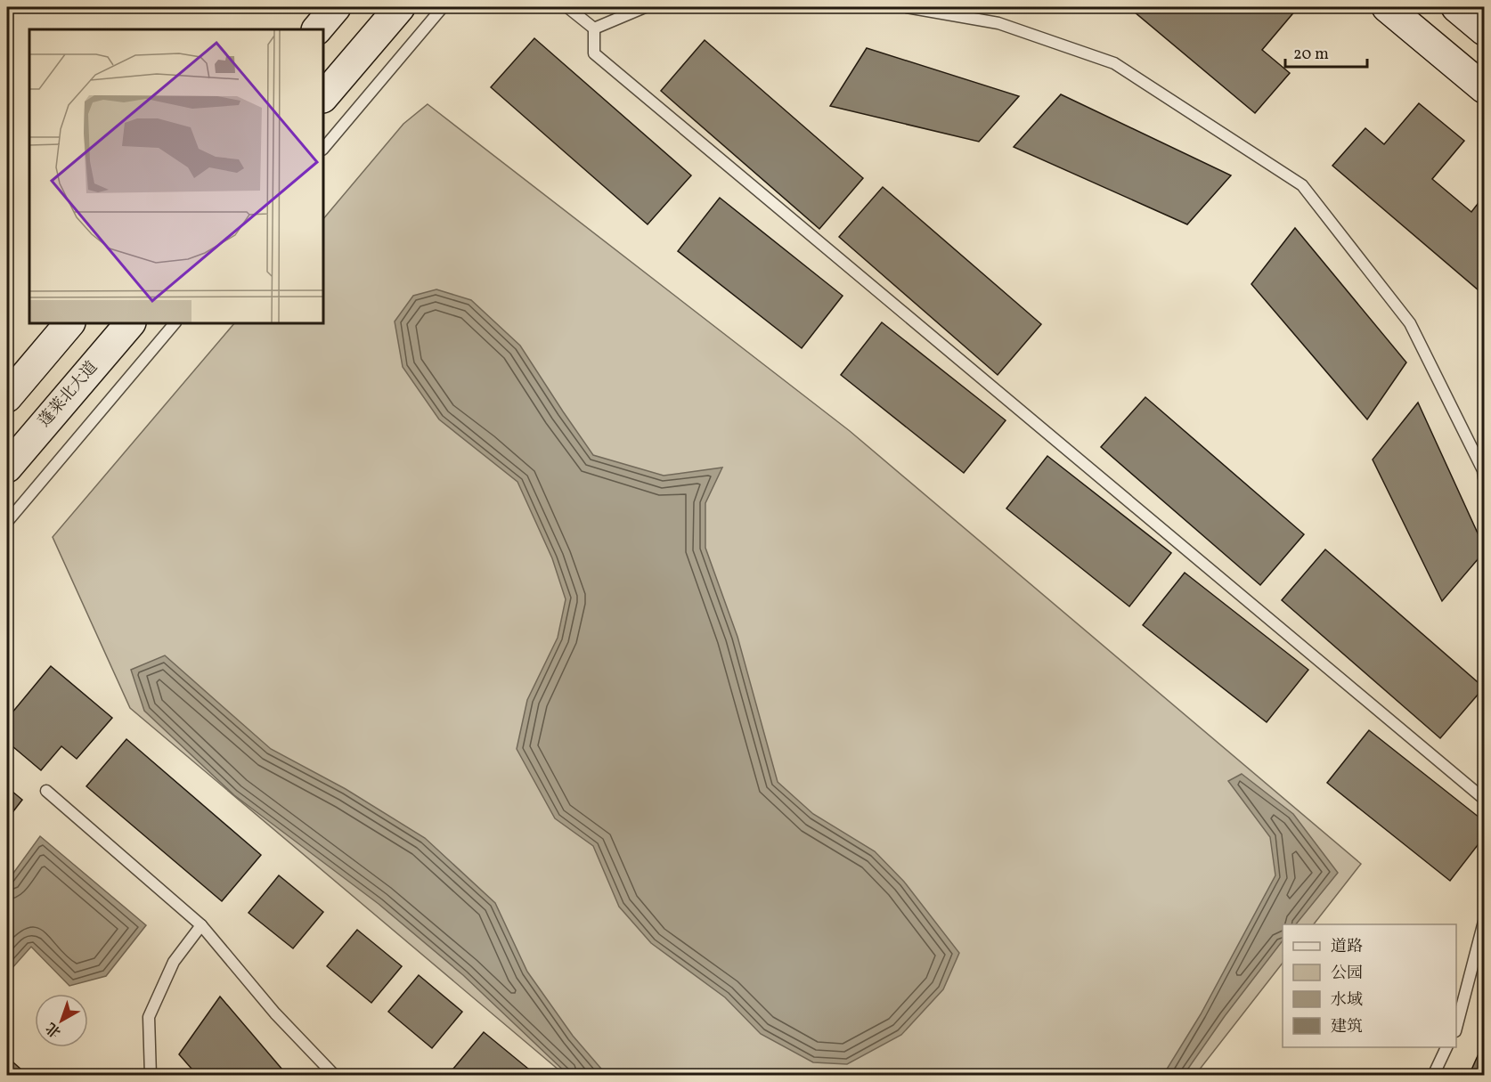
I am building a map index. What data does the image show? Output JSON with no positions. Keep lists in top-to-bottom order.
{
  "streets": {
    "main road": ["蓬莱北大道"]
  },
  "legend": [
    "道路",
    "公园",
    "水域",
    "建筑"
  ],
  "scale_bar": "20 m",
  "north": "bottom left"
}
